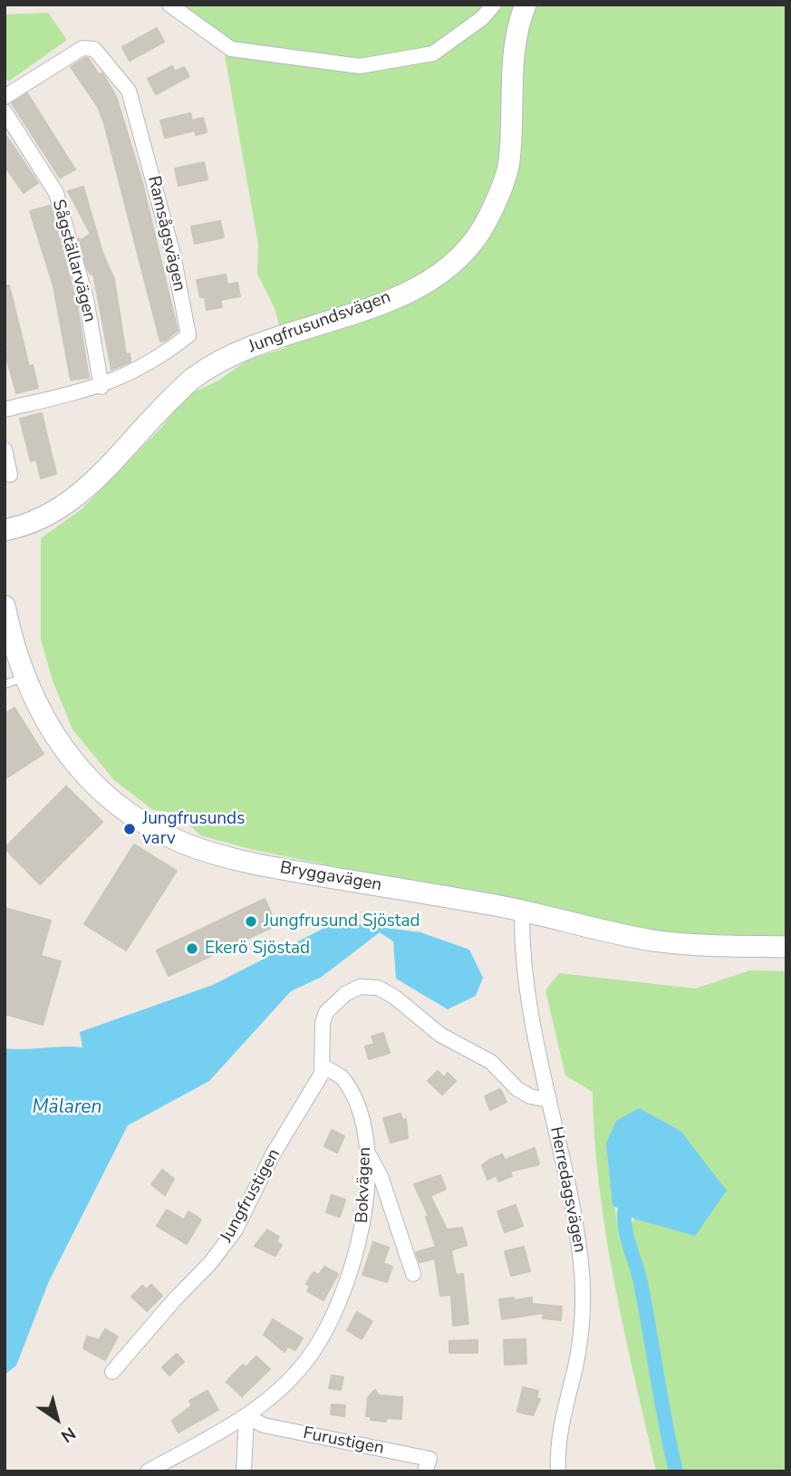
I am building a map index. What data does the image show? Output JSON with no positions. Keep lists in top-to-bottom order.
{
  "streets": {
    "main road": ["Jungfrusundsvägen", "Bryggavägen"],
    "street": [
      "Ramsågsvägen",
      "Sågställarvägen",
      "Bokvägen",
      "Herredagsvägen",
      "Jungfrustigen",
      "Furustigen"
    ]
  },
  "crossings": [
    ["Ramsågsvägen", "Sågställarvägen"],
    ["Bryggavägen", "Herredagsvägen"],
    ["Bokvägen", "Jungfrustigen"],
    ["Bokvägen", "Furustigen"]
  ],
  "water": ["Mälaren"],
  "places": ["Jungfrusunds varv", "Jungfrusund Sjöstad", "Ekerö Sjöstad"],
  "north": "bottom right"
}
